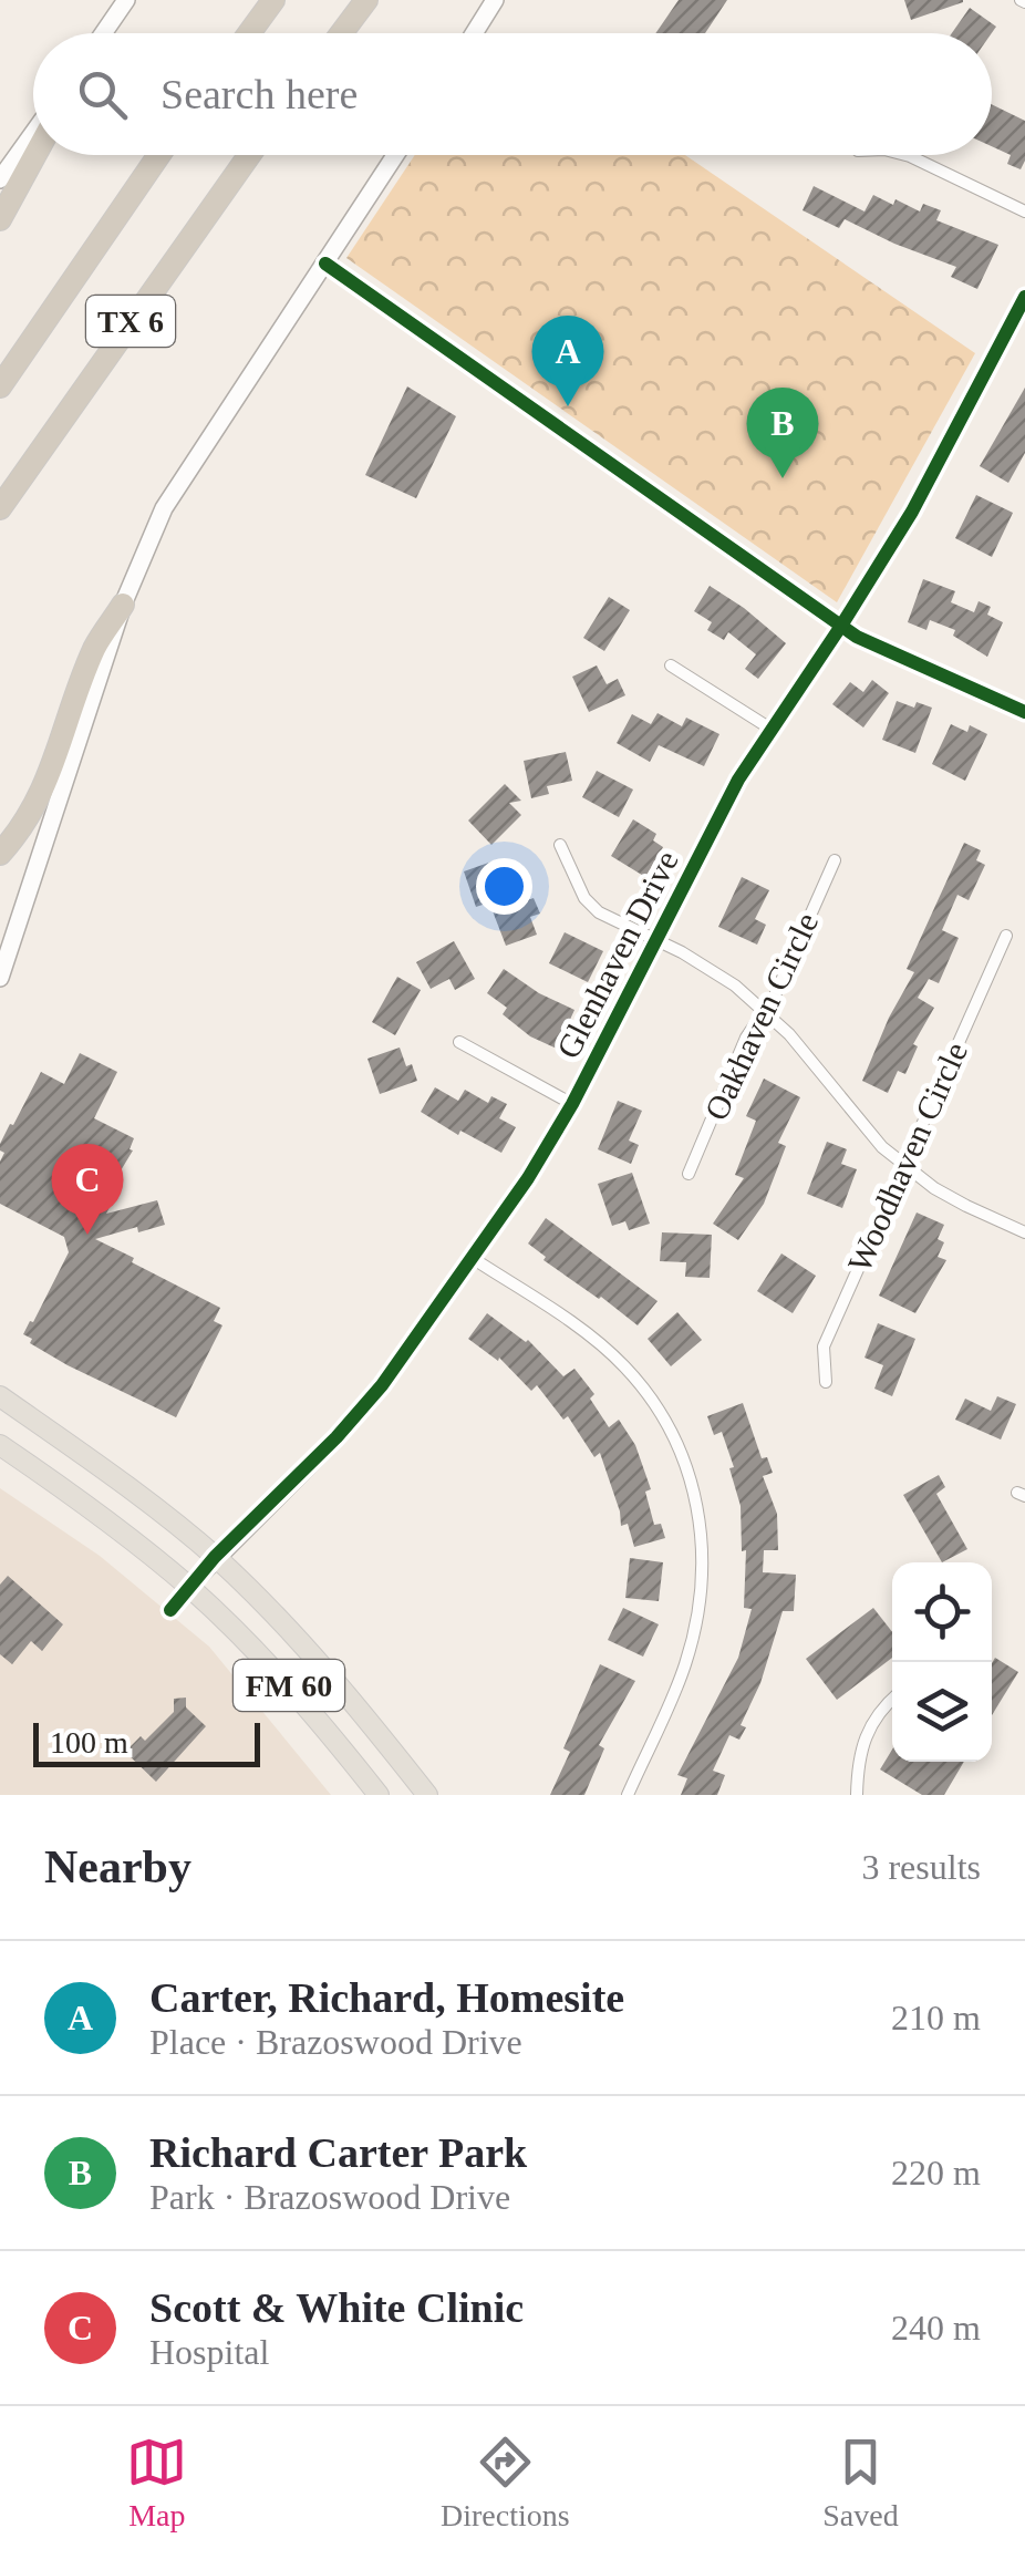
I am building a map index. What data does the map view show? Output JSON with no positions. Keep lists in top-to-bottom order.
{
  "streets": {
    "highway": ["TX 6"],
    "main road": ["FM 60"],
    "street": ["Glenhaven Drive", "Oakhaven Circle", "Woodhaven Circle"]
  },
  "crossings": [
    ["Glenhaven Drive", "FM 60"]
  ],
  "scale_bar": "100 m",
  "page": {
    "search": "Search here",
    "pins": ["A", "B", "C"],
    "scale": "100 m",
    "heading": ["Nearby", "3 results"],
    "list": [
      {
        "mark": "A",
        "name": "Carter, Richard, Homesite",
        "note": "Place · Brazoswood Drive",
        "value": "210 m"
      },
      {
        "mark": "B",
        "name": "Richard Carter Park",
        "note": "Park · Brazoswood Drive",
        "value": "220 m"
      },
      {
        "mark": "C",
        "name": "Scott & White Clinic",
        "note": "Hospital",
        "value": "240 m"
      }
    ],
    "nav": ["Map", "Directions", "Saved"]
  }
}
